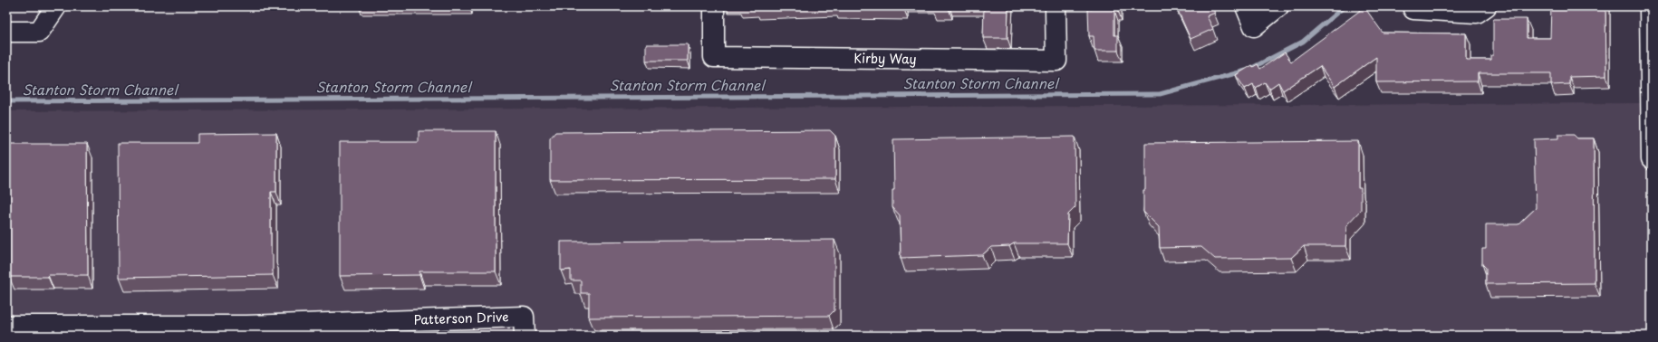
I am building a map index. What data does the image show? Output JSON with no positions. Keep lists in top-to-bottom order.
{
  "streets": {
    "street": ["Kirby Way", "Patterson Drive"]
  },
  "water": ["Stanton Storm Channel"]
}
